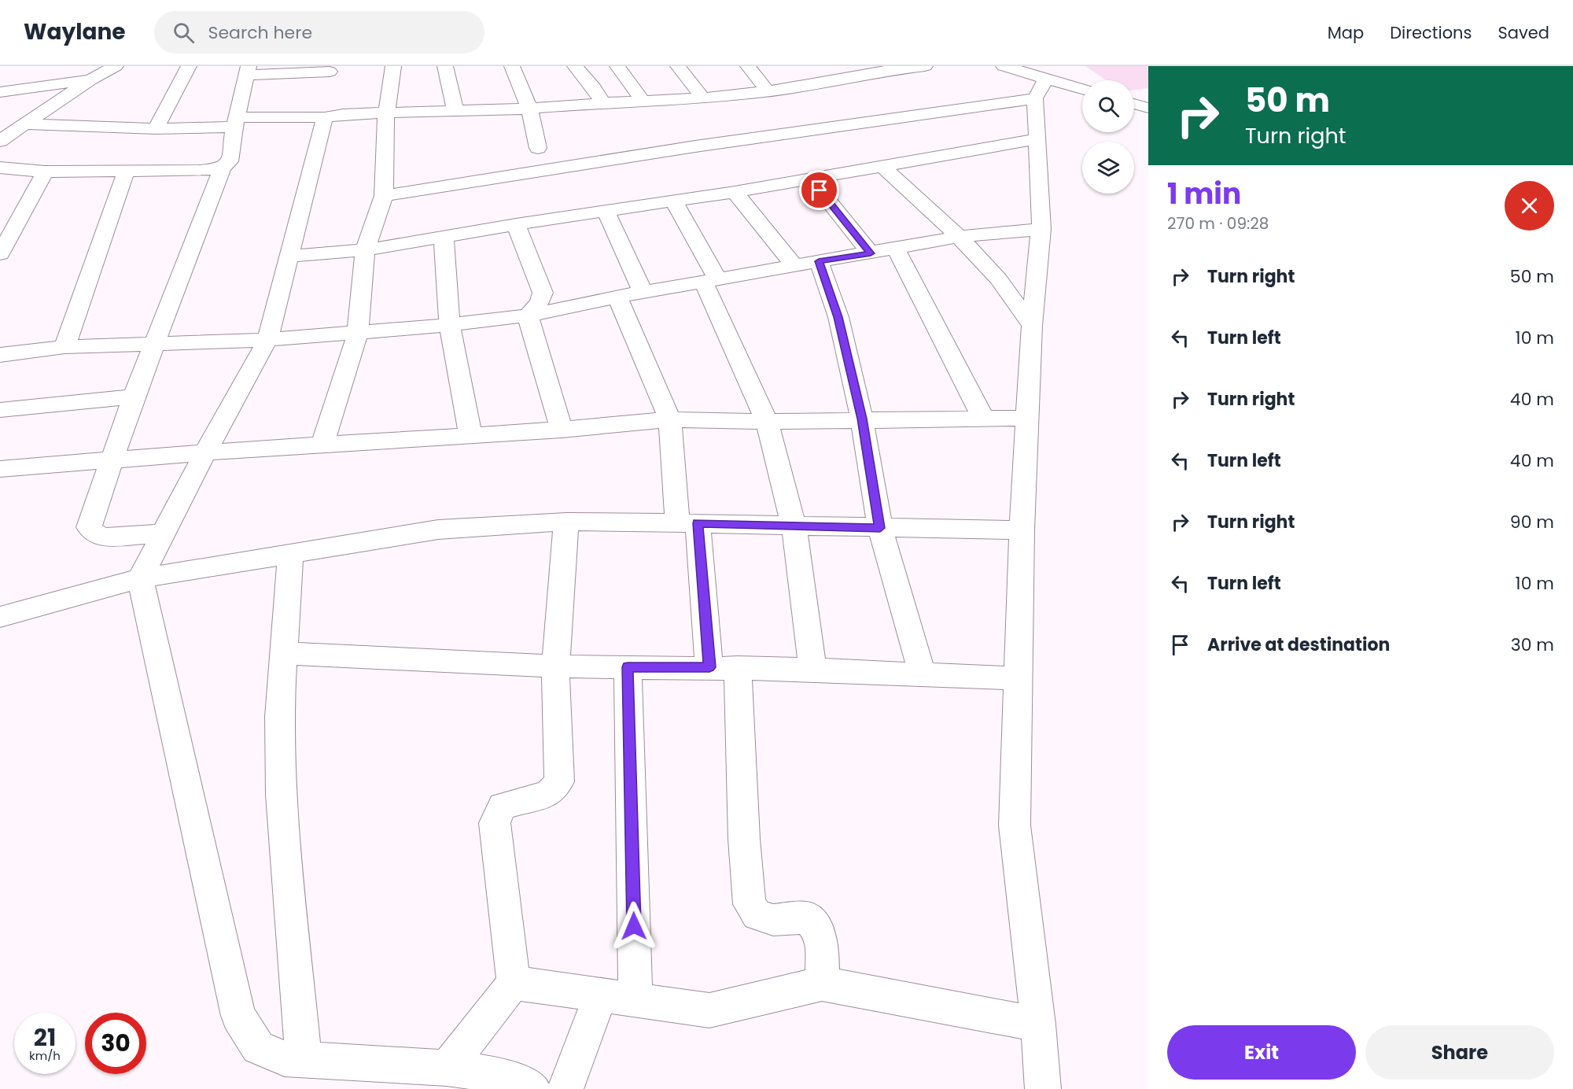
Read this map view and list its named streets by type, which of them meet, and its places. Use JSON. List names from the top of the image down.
{
  "page": {
    "header": "Waylane",
    "search": "Search here",
    "nav": ["Map", "Directions", "Saved"],
    "turn": ["50 m", "Turn right"],
    "heading": ["1 min", "270 m · 09:28"],
    "list": [
      {
        "name": "Turn right",
        "value": "50 m"
      },
      {
        "name": "Turn left",
        "value": "10 m"
      },
      {
        "name": "Turn right",
        "value": "40 m"
      },
      {
        "name": "Turn left",
        "value": "40 m"
      },
      {
        "name": "Turn right",
        "value": "90 m"
      },
      {
        "name": "Turn left",
        "value": "10 m"
      },
      {
        "name": "Arrive at destination",
        "value": "30 m"
      }
    ],
    "speed": "21 km/h",
    "limit": "30",
    "buttons": ["Exit", "Share"]
  }
}
